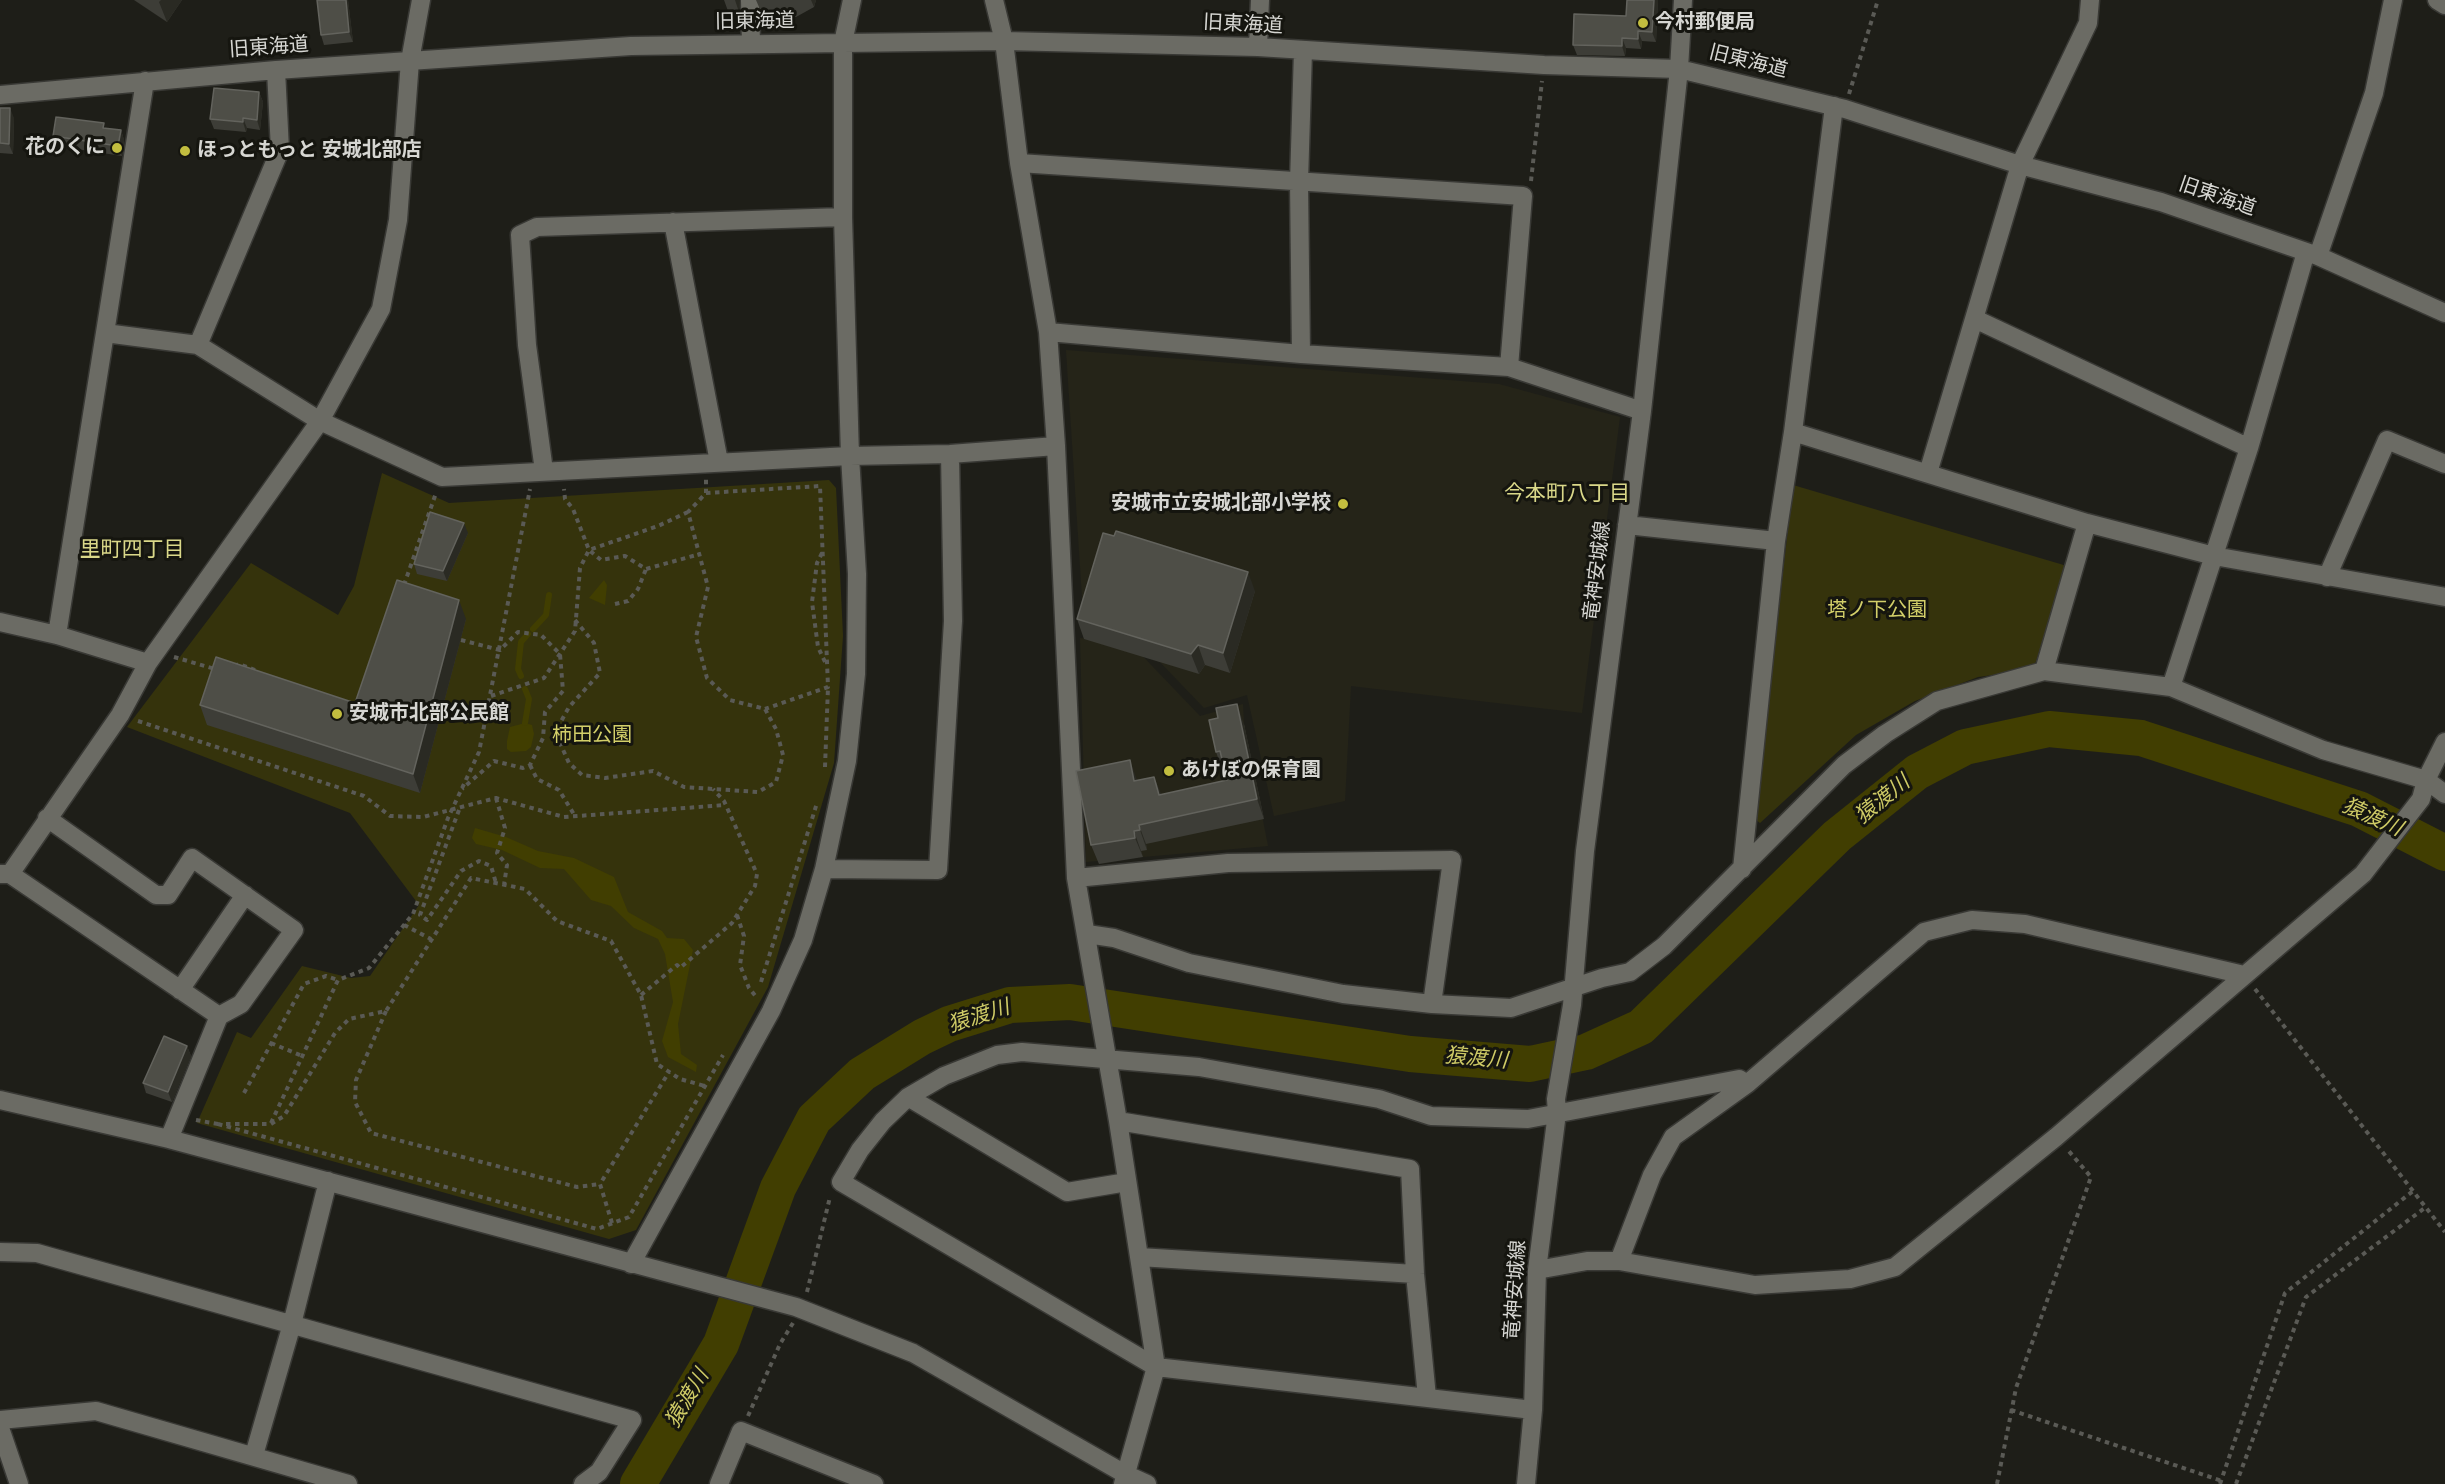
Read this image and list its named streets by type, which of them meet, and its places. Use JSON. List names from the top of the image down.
{
  "streets": {
    "street": ["旧東海道", "竜神安城線"]
  },
  "crossings": [
    ["旧東海道", "竜神安城線"]
  ],
  "districts": ["今本町八丁目", "里町四丁目"],
  "water": ["猿渡川"],
  "parks": ["塔ノ下公園", "柿田公園"],
  "places": [
    "今村郵便局",
    "花のくに",
    "ほっともっと 安城北部店",
    "安城市立安城北部小学校",
    "安城市北部公民館",
    "あけぼの保育園"
  ]
}
